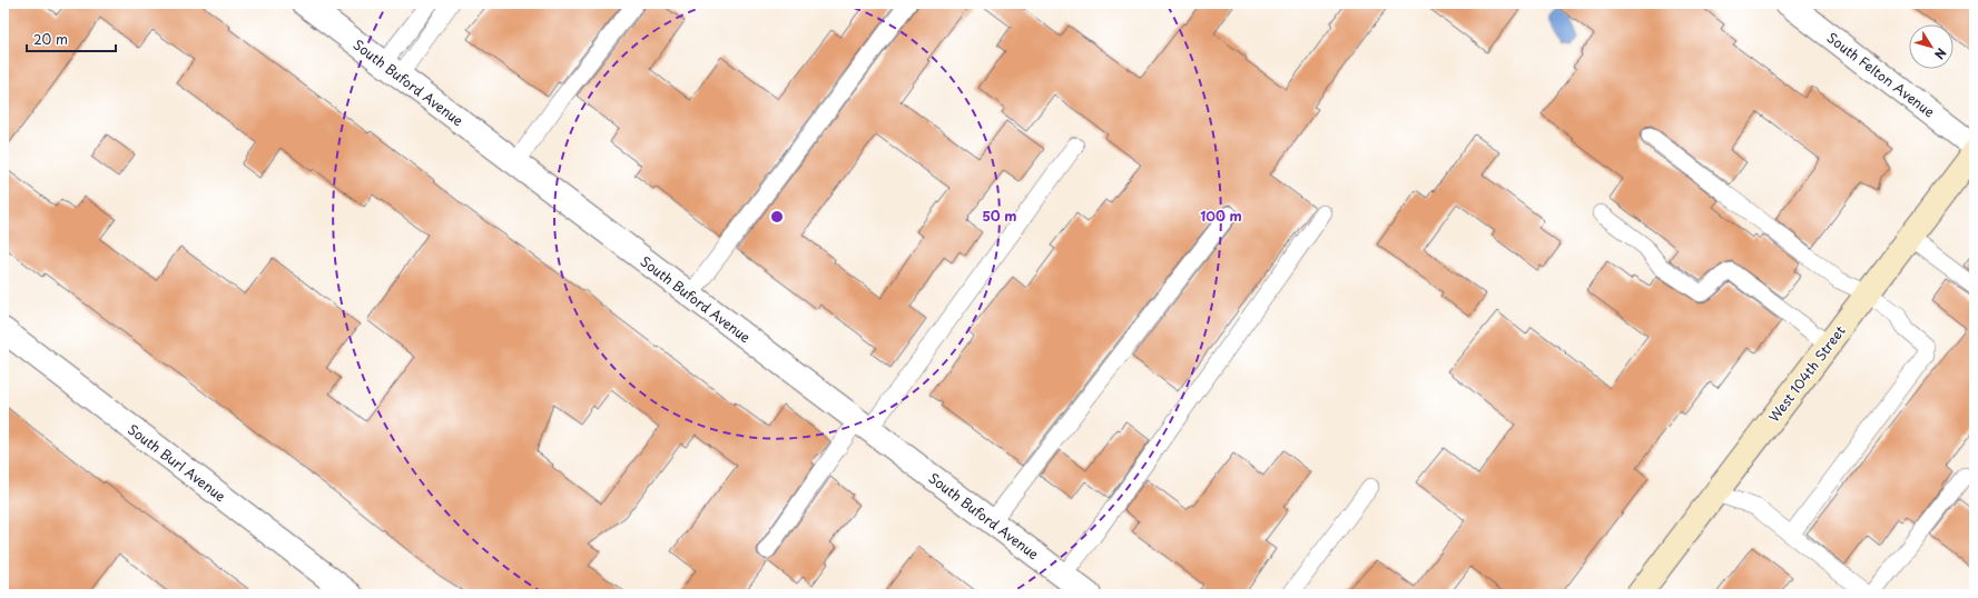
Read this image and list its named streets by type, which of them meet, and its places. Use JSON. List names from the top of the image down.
{
  "streets": {
    "street": [
      "South Felton Avenue",
      "South Buford Avenue",
      "West 104th Street",
      "South Burl Avenue"
    ]
  },
  "scale_bar": "20 m",
  "north": "bottom right",
  "rings": ["50 m", "100 m"]
}
